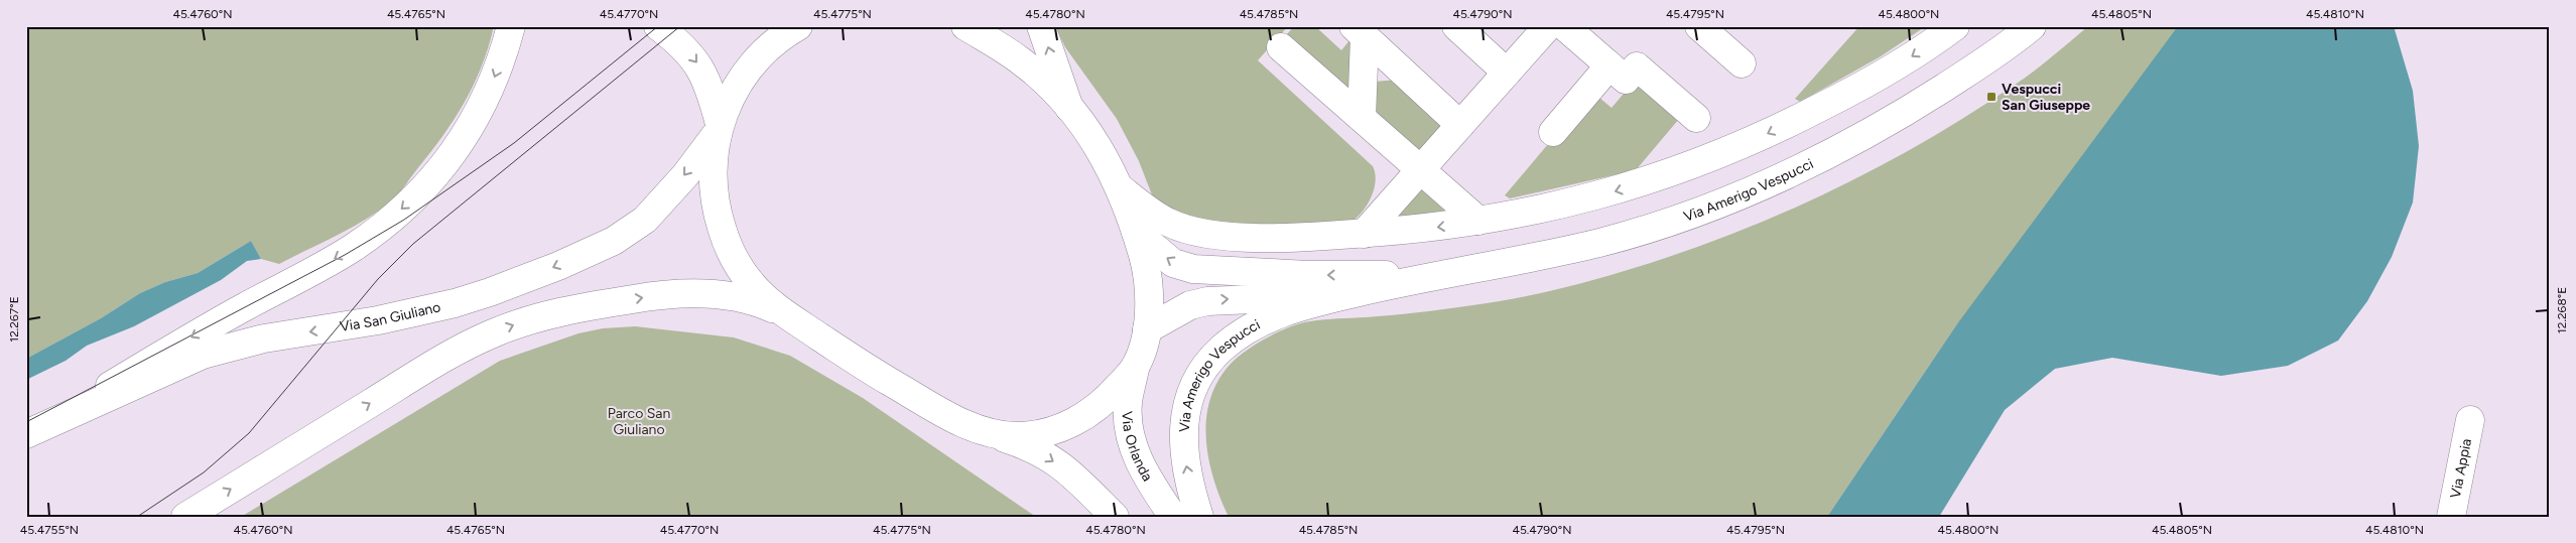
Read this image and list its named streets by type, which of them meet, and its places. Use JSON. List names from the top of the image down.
{
  "streets": {
    "main road": [
      "Via Amerigo Vespucci",
      "Via San Giuliano",
      "Via Orlanda",
      "Via Appia"
    ]
  },
  "crossings": [
    ["Via Amerigo Vespucci", "Via Orlanda"]
  ],
  "parks": ["Parco San Giuliano"],
  "places": {
    "transit": ["Vespucci San Giuseppe"]
  },
  "coordinates": [
    "45.4760°N",
    "45.4765°N",
    "45.4770°N",
    "45.4775°N",
    "45.4780°N",
    "45.4785°N",
    "45.4790°N",
    "45.4795°N",
    "45.4800°N",
    "45.4805°N",
    "45.4810°N",
    "12.268°E",
    "12.267°E",
    "45.4755°N"
  ]
}
